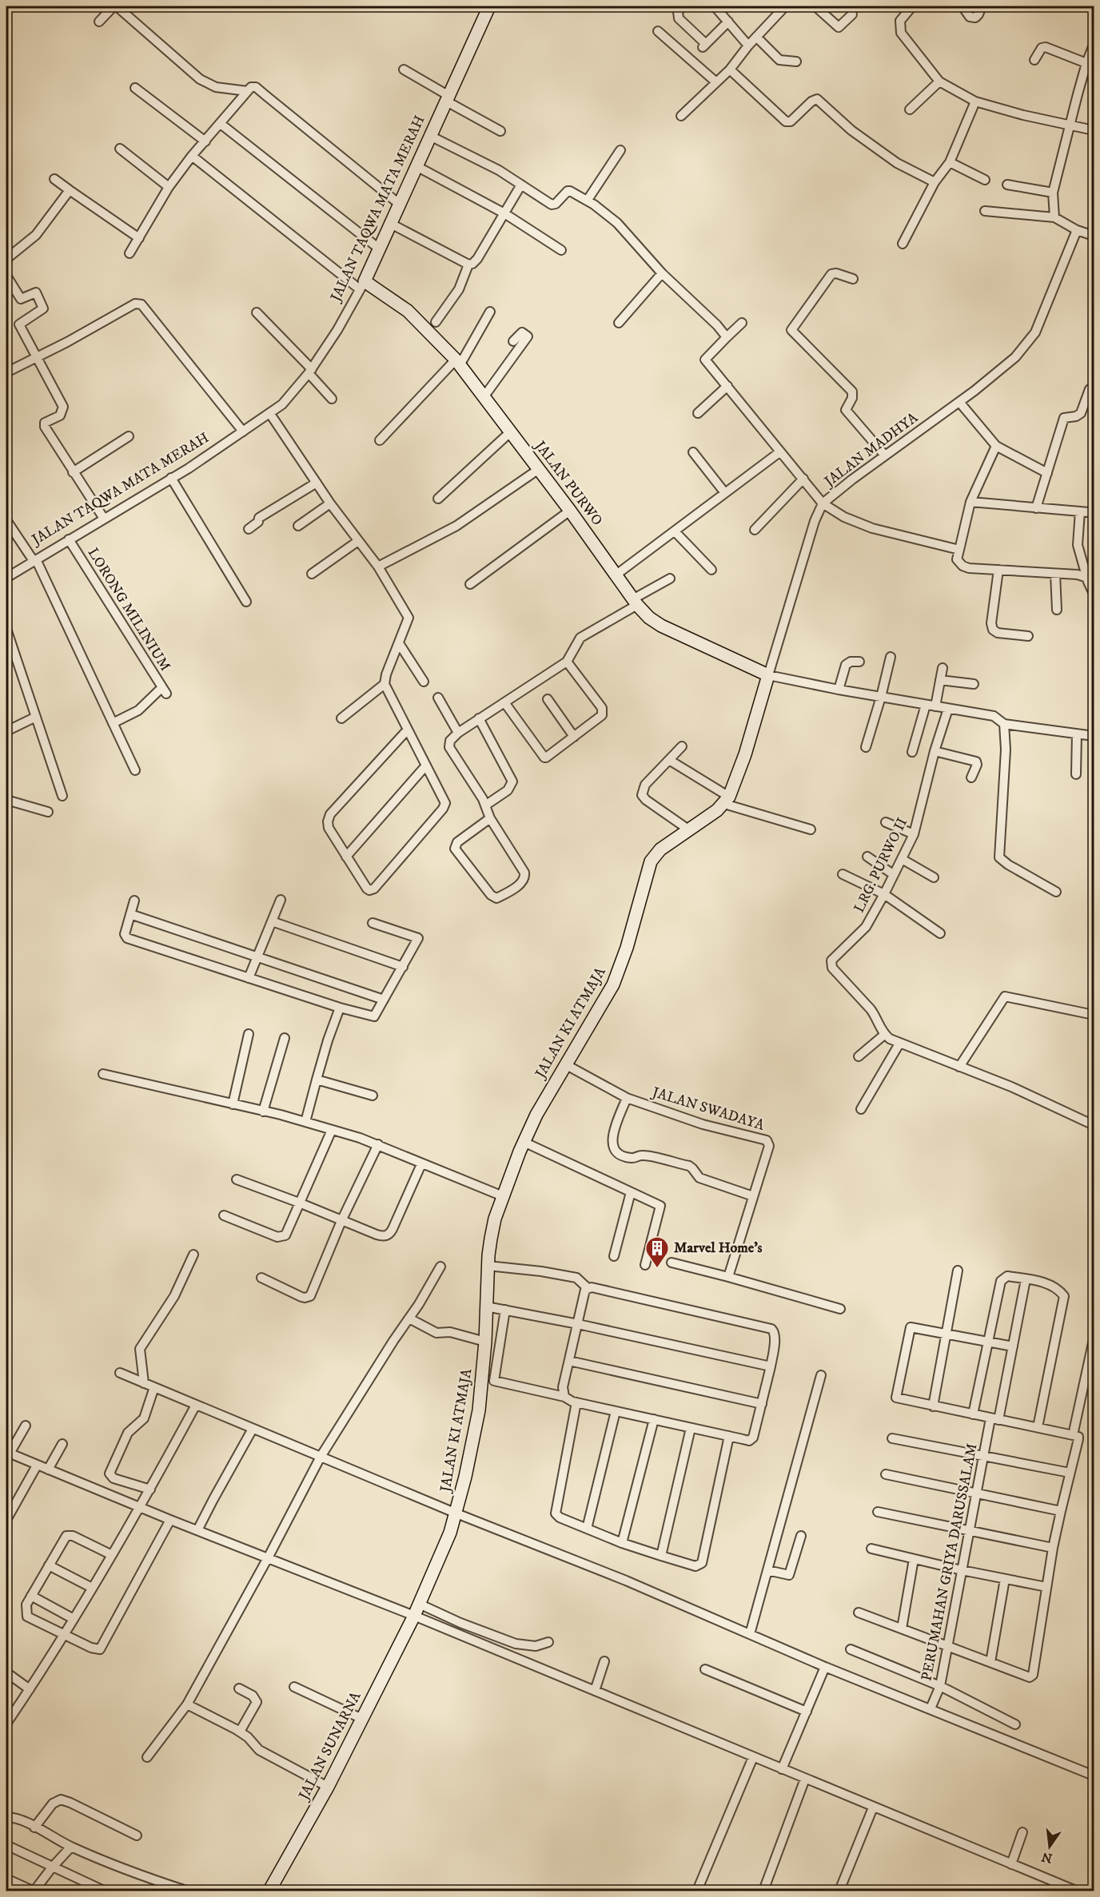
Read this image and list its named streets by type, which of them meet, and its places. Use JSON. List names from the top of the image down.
{
  "streets": {
    "street": [
      "JALAN TAQWA MATA MERAH",
      "JALAN MADHYA",
      "JALAN PURWO",
      "LORONG MILINIUM",
      "LRG. PURWO II",
      "JALAN KI ATMAJA",
      "JALAN SWADAYA",
      "PERUMAHAN GRIYA DARUSSALAM",
      "JALAN SUNARNA"
    ]
  },
  "crossings": [
    ["JALAN TAQWA MATA MERAH", "JALAN PURWO"],
    ["JALAN TAQWA MATA MERAH", "LORONG MILINIUM"],
    ["JALAN MADHYA", "JALAN PURWO"],
    ["JALAN KI ATMAJA", "JALAN SWADAYA"],
    ["JALAN KI ATMAJA", "JALAN SUNARNA"]
  ],
  "places": {
    "building": ["Marvel Home's"]
  },
  "north": "bottom"
}
